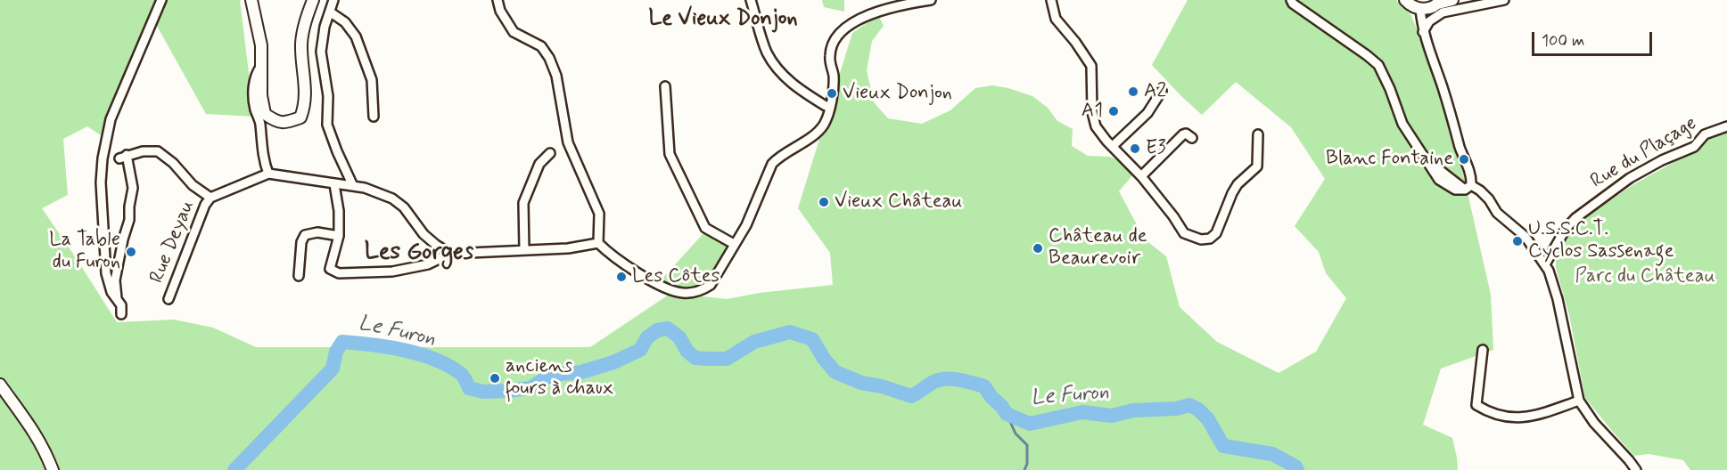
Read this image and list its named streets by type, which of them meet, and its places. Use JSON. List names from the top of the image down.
{
  "streets": {
    "street": ["Rue du Plaçage", "Rue Deyau"]
  },
  "districts": ["Le Vieux Donjon", "Les Gorges"],
  "water": ["Le Furon"],
  "parks": ["Parc du Château"],
  "places": [
    "A2",
    "Vieux Donjon",
    "A1",
    "E3",
    "Blanc Fontaine",
    "Vieux Château",
    "U.S.S.C.T. Cyclos Sassenage",
    "Château de Beaurevoir",
    "La Table du Furon",
    "Les Côtes",
    "anciens fours à chaux"
  ],
  "scale_bar": "100 m"
}
